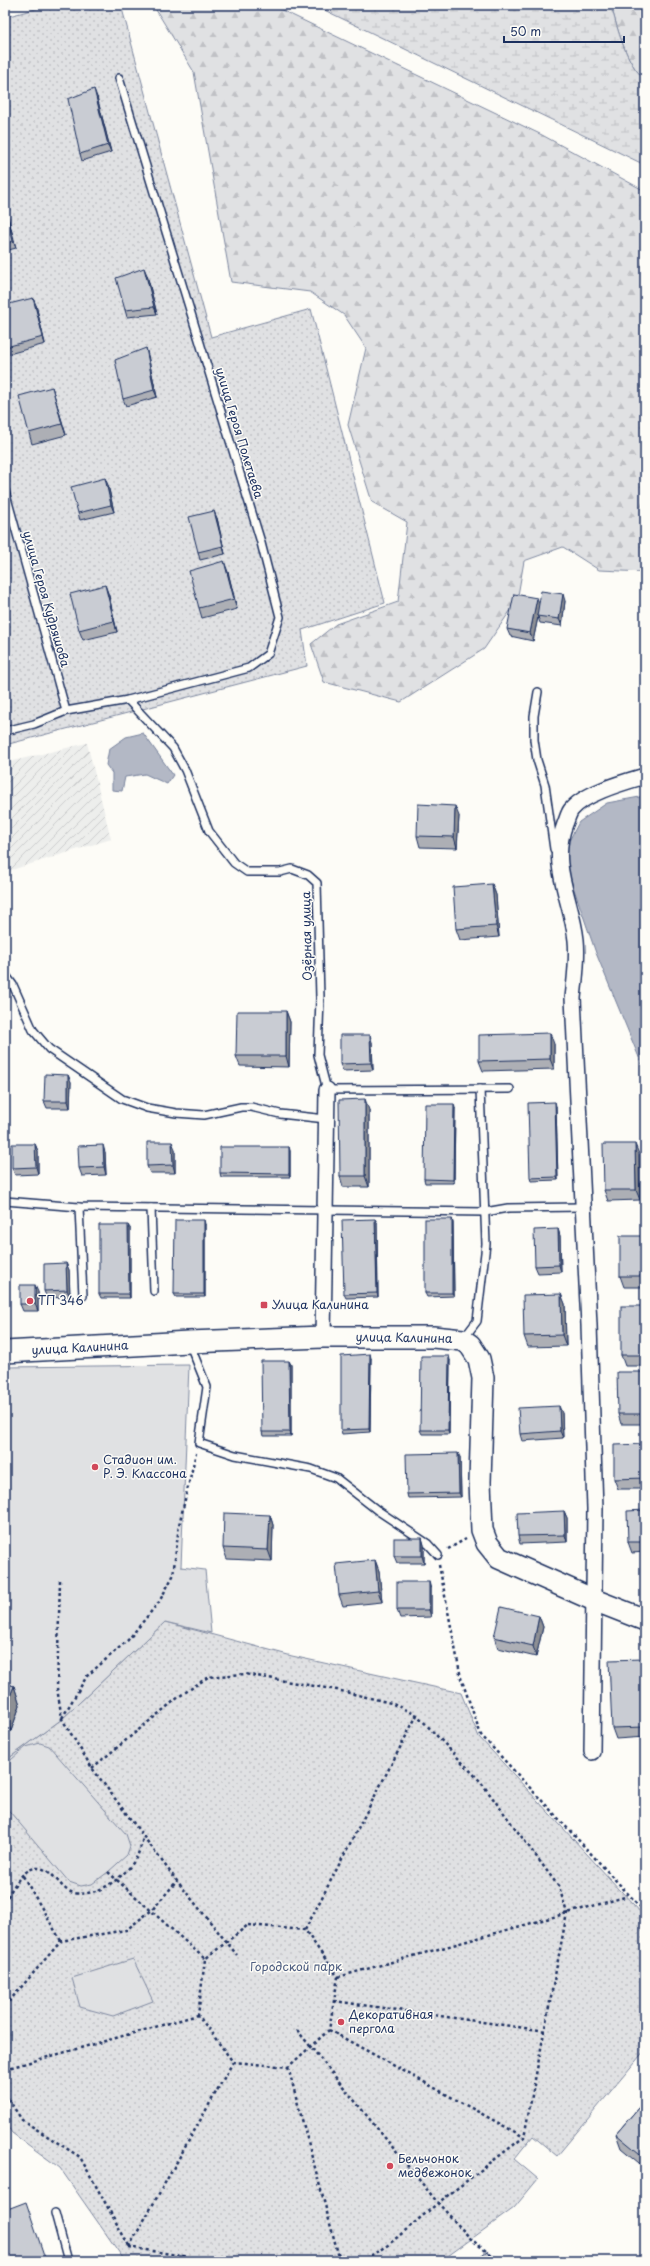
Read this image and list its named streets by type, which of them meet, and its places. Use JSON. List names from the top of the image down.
{
  "streets": {
    "street": ["улица Калинина"],
    "lane": ["улица Героя Полетаева", "улица Героя Кудряшова", "Озёрная улица"]
  },
  "crossings": [
    ["улица Героя Полетаева", "Озёрная улица"]
  ],
  "parks": ["Городской парк"],
  "places": {
    "other": [
      "ТП 346",
      "Стадион им. Р. Э. Классона",
      "Декоративная пергола",
      "Бельчонок медвежонок"
    ],
    "transit": ["Улица Калинина"]
  },
  "scale_bar": "50 m"
}
